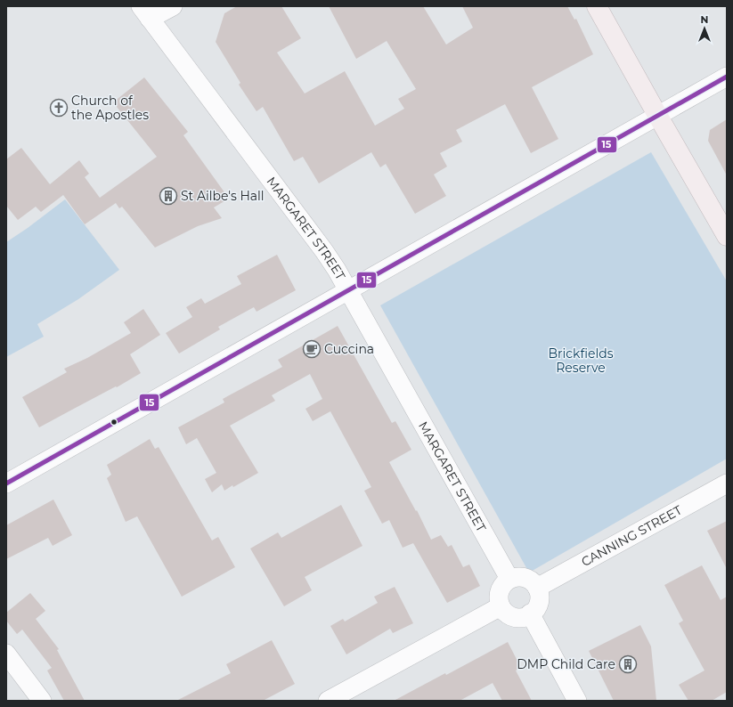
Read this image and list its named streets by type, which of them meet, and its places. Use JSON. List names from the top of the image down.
{
  "streets": {
    "street": ["MARGARET STREET", "CANNING STREET"]
  },
  "crossings": [
    ["MARGARET STREET", "CANNING STREET"]
  ],
  "parks": ["Brickfields Reserve"],
  "places": {
    "church": ["Church of the Apostles"],
    "building": ["St Ailbe's Hall", "DMP Child Care"],
    "cafe": ["Cuccina"]
  },
  "lines": ["transit line 15"],
  "north": "top"
}
